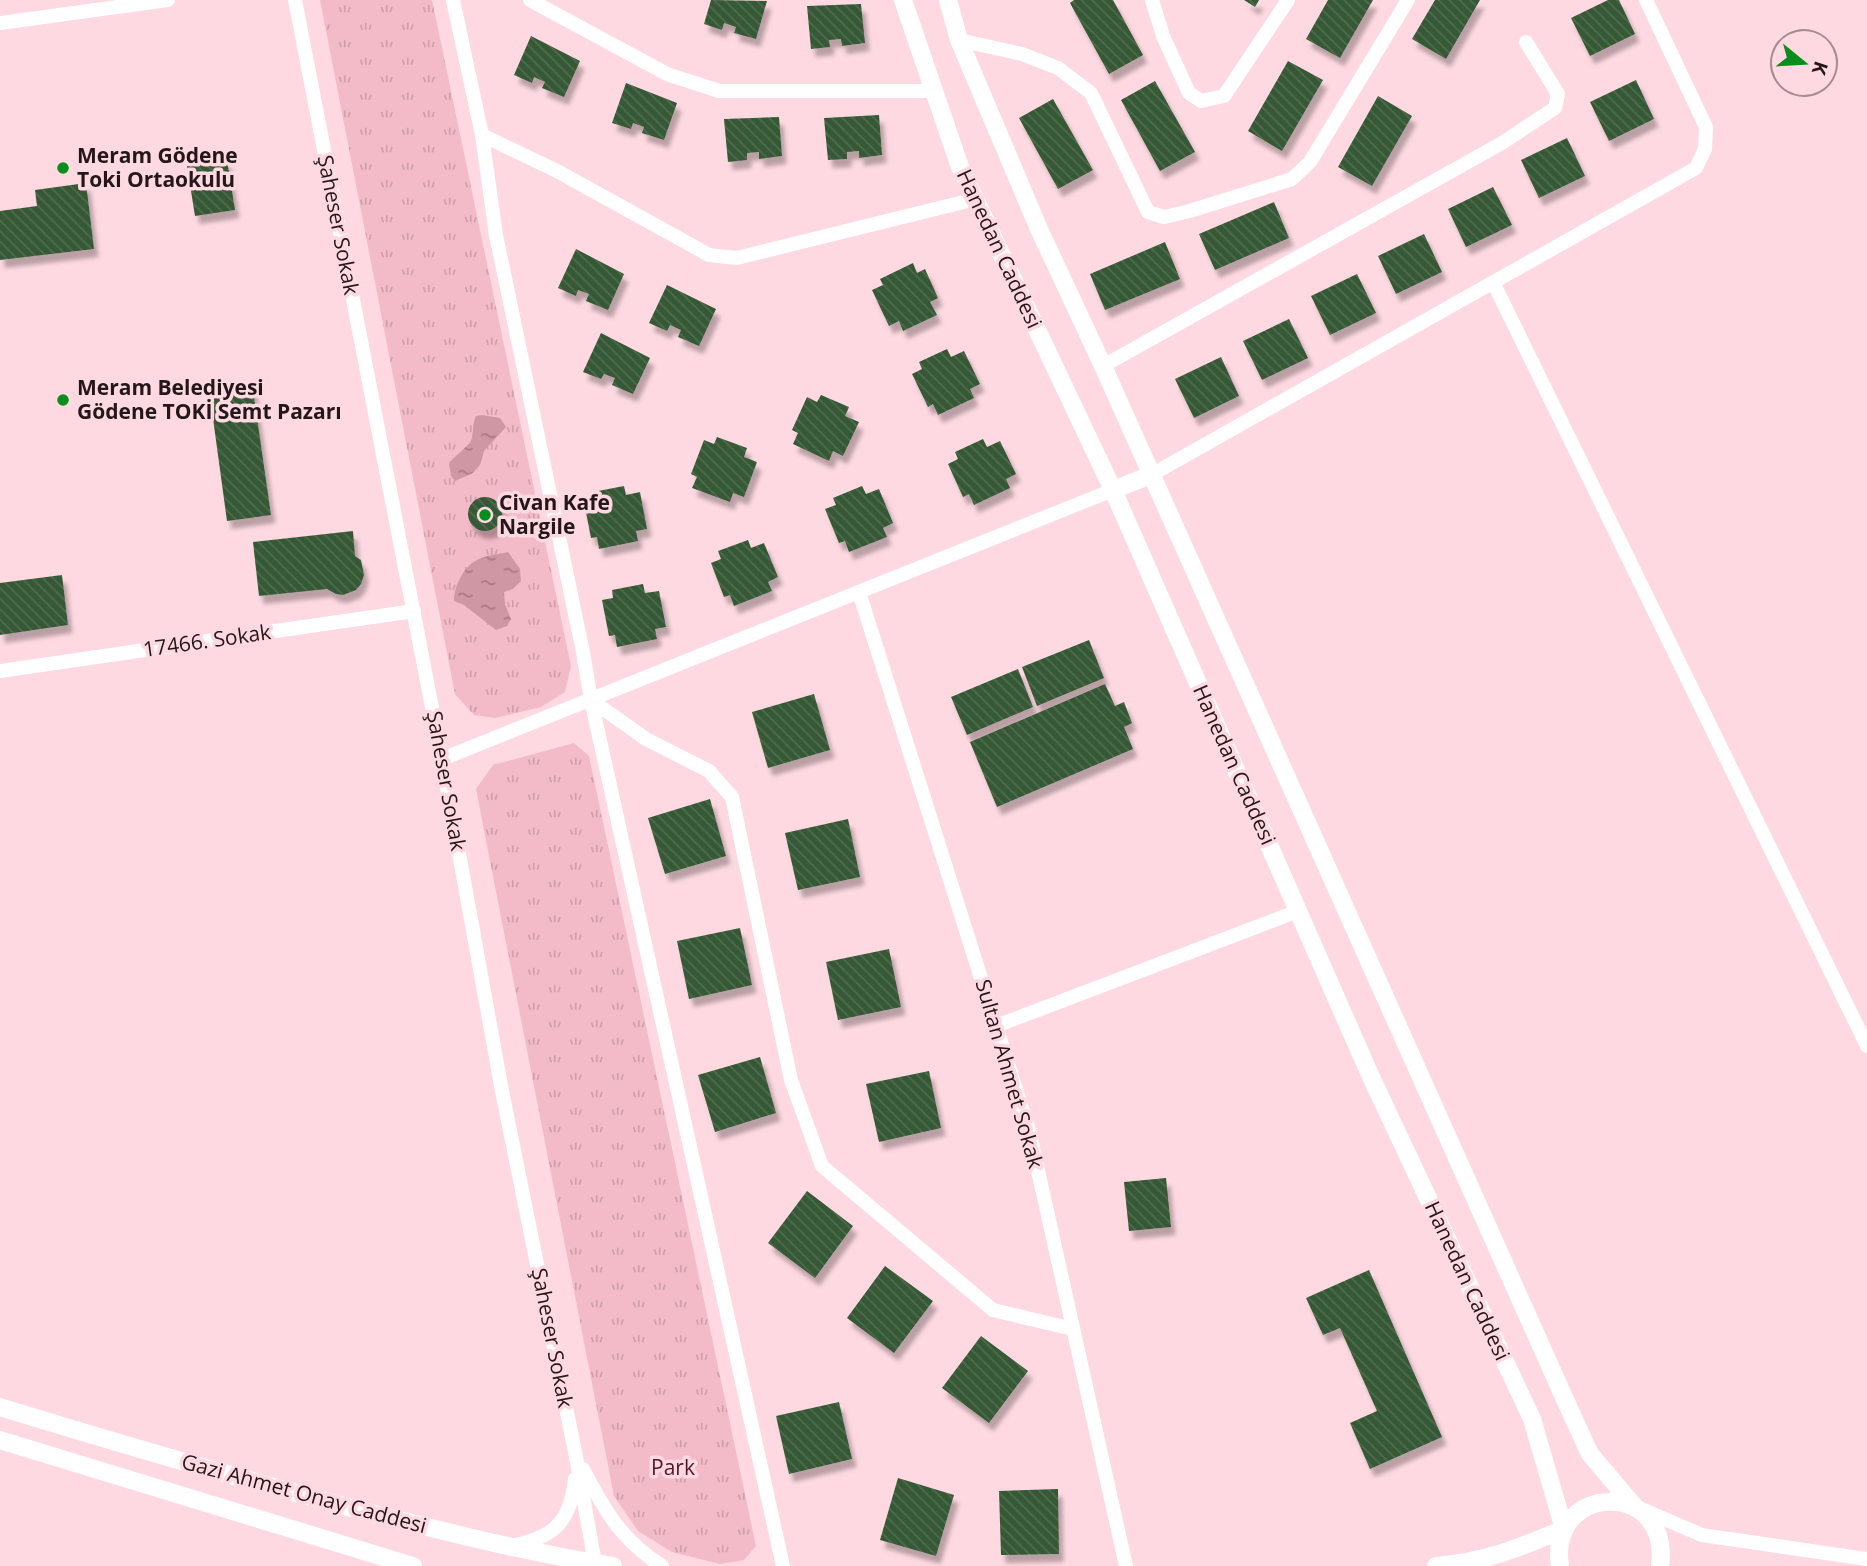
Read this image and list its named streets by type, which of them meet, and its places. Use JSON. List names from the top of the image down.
{
  "streets": {
    "street": [
      "Şaheser Sokak",
      "Hanedan Caddesi",
      "17466. Sokak",
      "Sultan Ahmet Sokak",
      "Gazi Ahmet Onay Caddesi"
    ]
  },
  "crossings": [
    ["Şaheser Sokak", "17466. Sokak"],
    ["Şaheser Sokak", "Gazi Ahmet Onay Caddesi"]
  ],
  "parks": ["Park"],
  "places": ["Meram Gödene Toki Ortaokulu", "Meram Belediyesi Gödene TOKİ Semt Pazarı", "Civan Kafe Nargile"],
  "north": "right"
}
